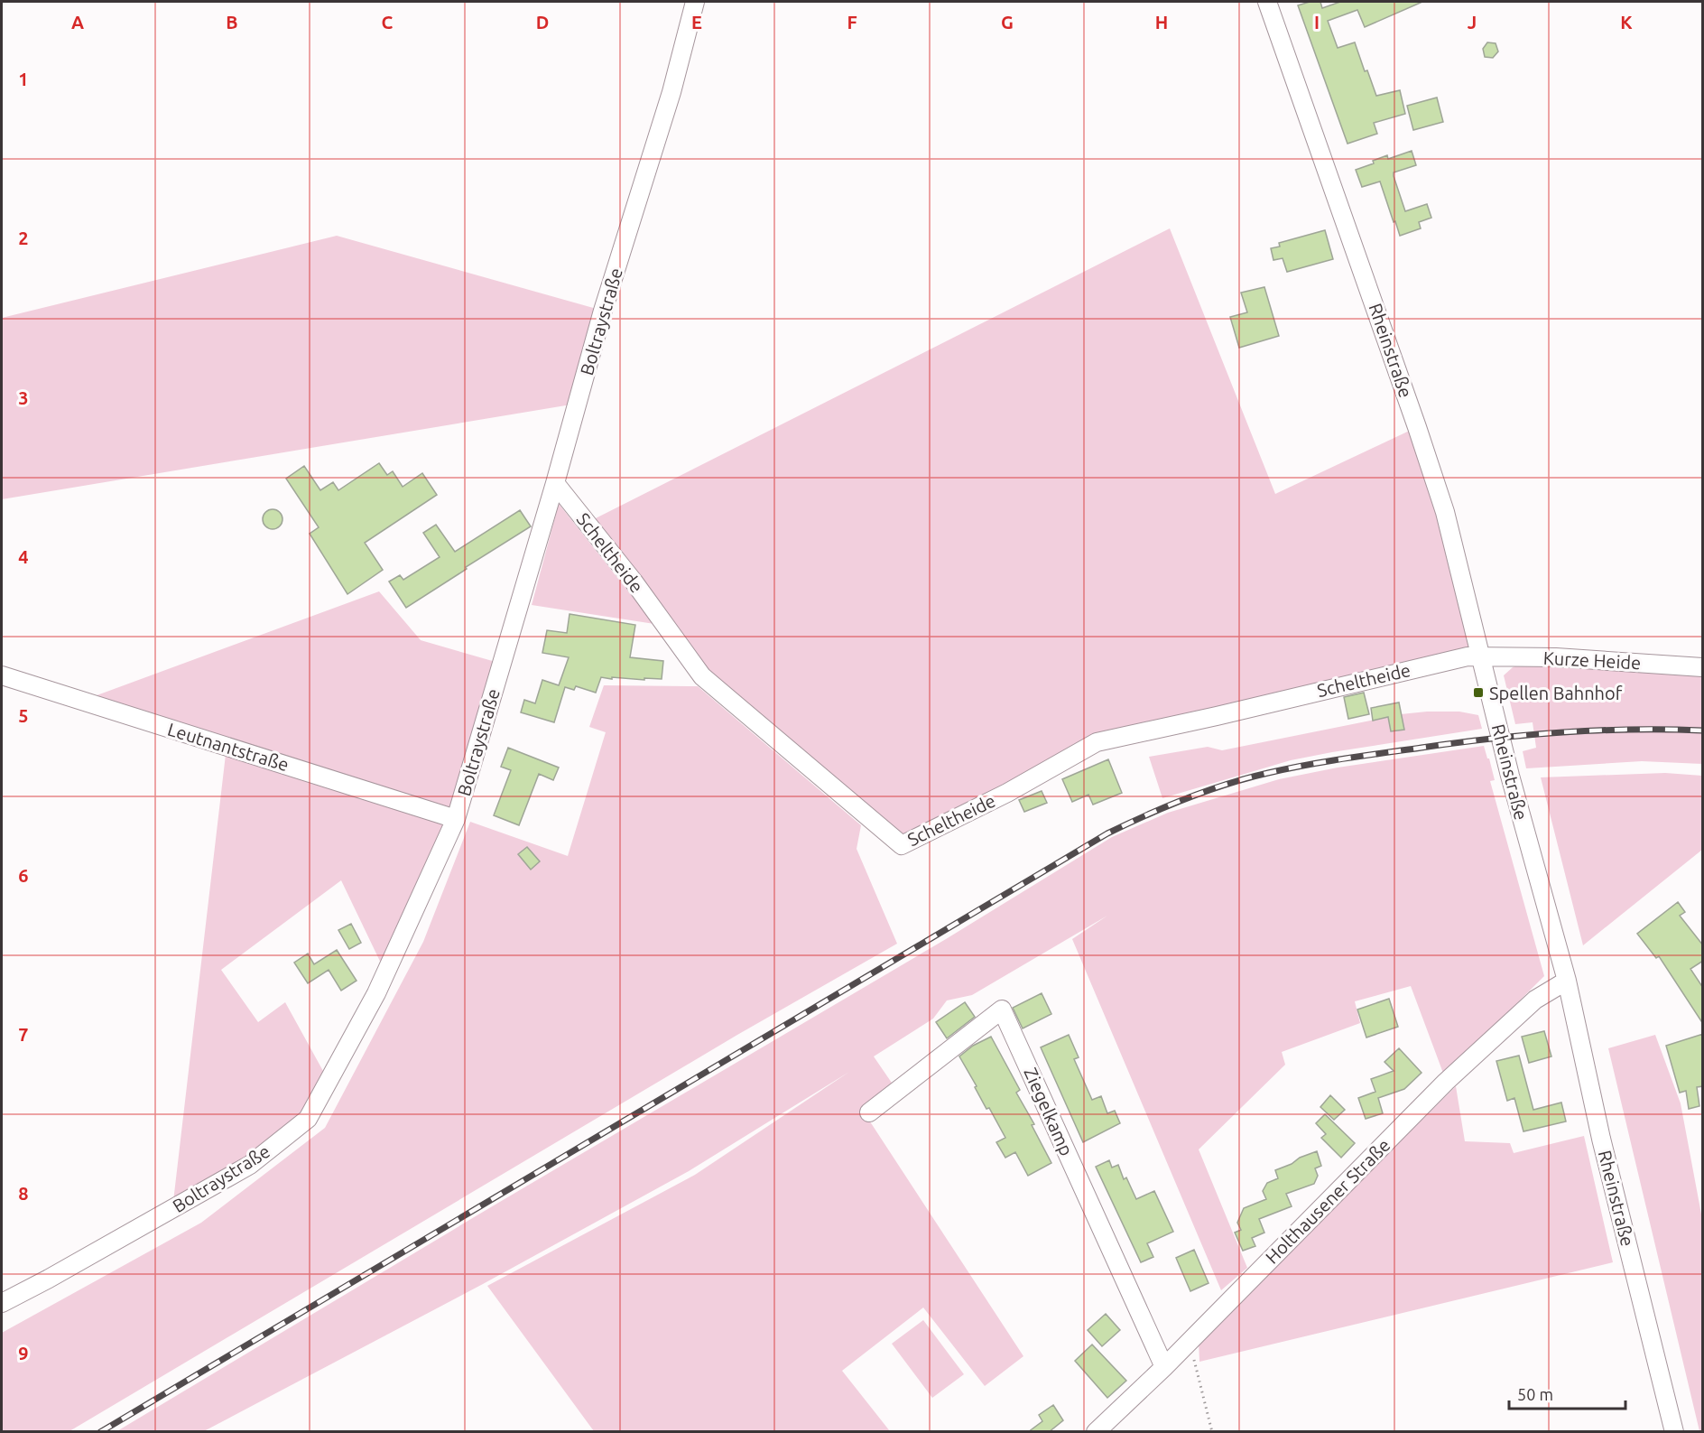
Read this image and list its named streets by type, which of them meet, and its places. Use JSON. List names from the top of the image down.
{
  "streets": {
    "street": [
      "Boltraystraße",
      "Rheinstraße",
      "Scheltheide",
      "Kurze Heide",
      "Leutnantstraße",
      "Ziegelkamp",
      "Holthausener Straße"
    ]
  },
  "crossings": [
    ["Boltraystraße", "Scheltheide"],
    ["Boltraystraße", "Leutnantstraße"],
    ["Rheinstraße", "Scheltheide"],
    ["Rheinstraße", "Kurze Heide"],
    ["Rheinstraße", "Holthausener Straße"],
    ["Scheltheide", "Kurze Heide"],
    ["Ziegelkamp", "Holthausener Straße"]
  ],
  "places": {
    "transit": ["Spellen Bahnhof"]
  },
  "scale_bar": "50 m",
  "grid": {
    "columns": [
      "A",
      "B",
      "C",
      "D",
      "E",
      "F",
      "G",
      "H",
      "I",
      "J",
      "K"
    ],
    "rows": [
      "1",
      "2",
      "3",
      "4",
      "5",
      "6",
      "7",
      "8",
      "9"
    ]
  }
}
